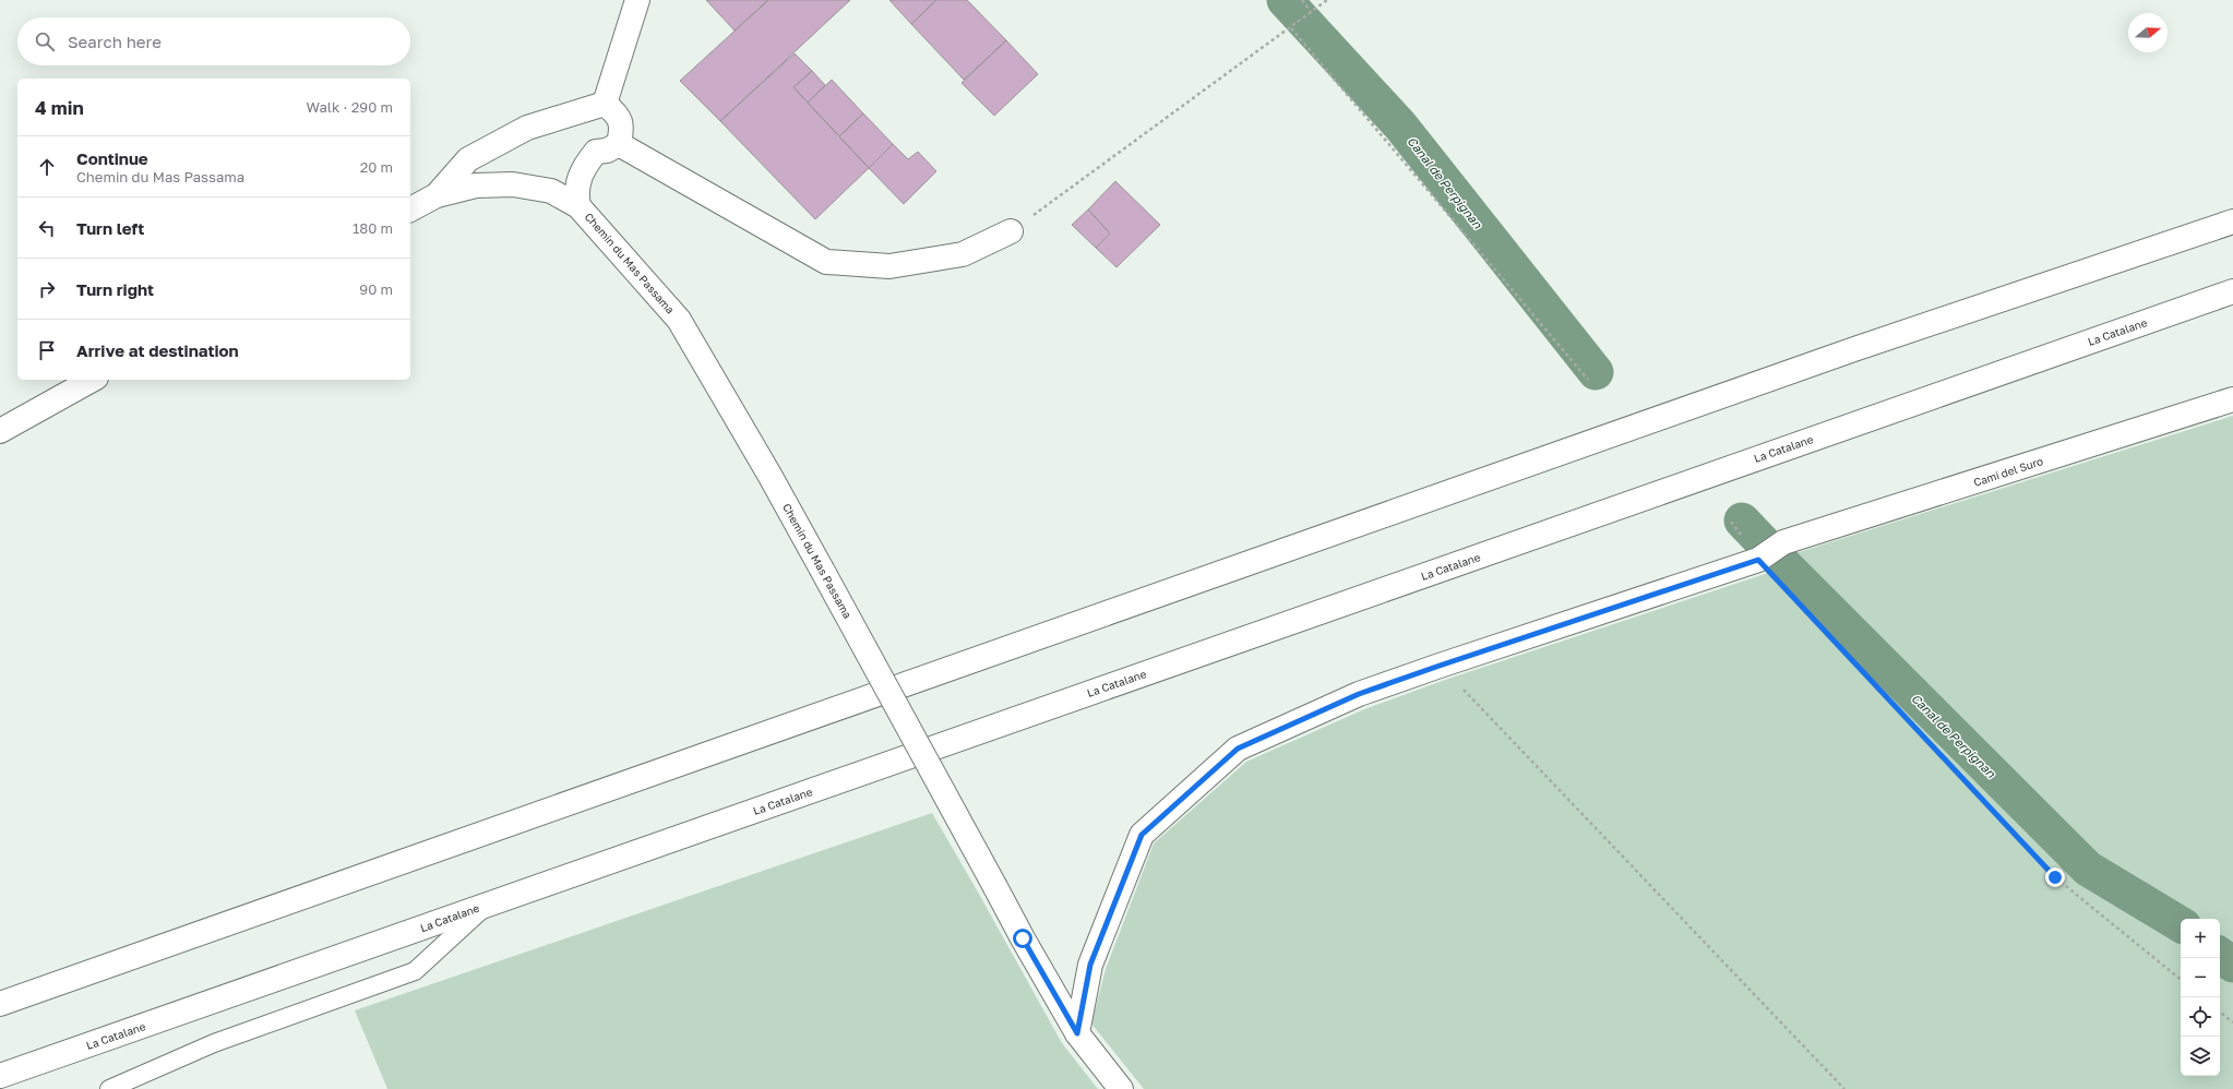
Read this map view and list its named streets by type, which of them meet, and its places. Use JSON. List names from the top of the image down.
{
  "streets": {
    "main road": ["Chemin du Mas Passama", "La Catalane", "Cami del Suro"]
  },
  "crossings": [
    ["Chemin du Mas Passama", "Cami del Suro"]
  ],
  "water": ["Canal de Perpignan"],
  "north": "right",
  "page": {
    "search": "Search here",
    "heading": ["4 min", "Walk · 290 m"],
    "list": [
      ["Continue", "Chemin du Mas Passama", "20 m"],
      ["Turn left", "180 m"],
      ["Turn right", "90 m"],
      "Arrive at destination"
    ],
    "map_buttons": ["+", "−"]
  }
}
